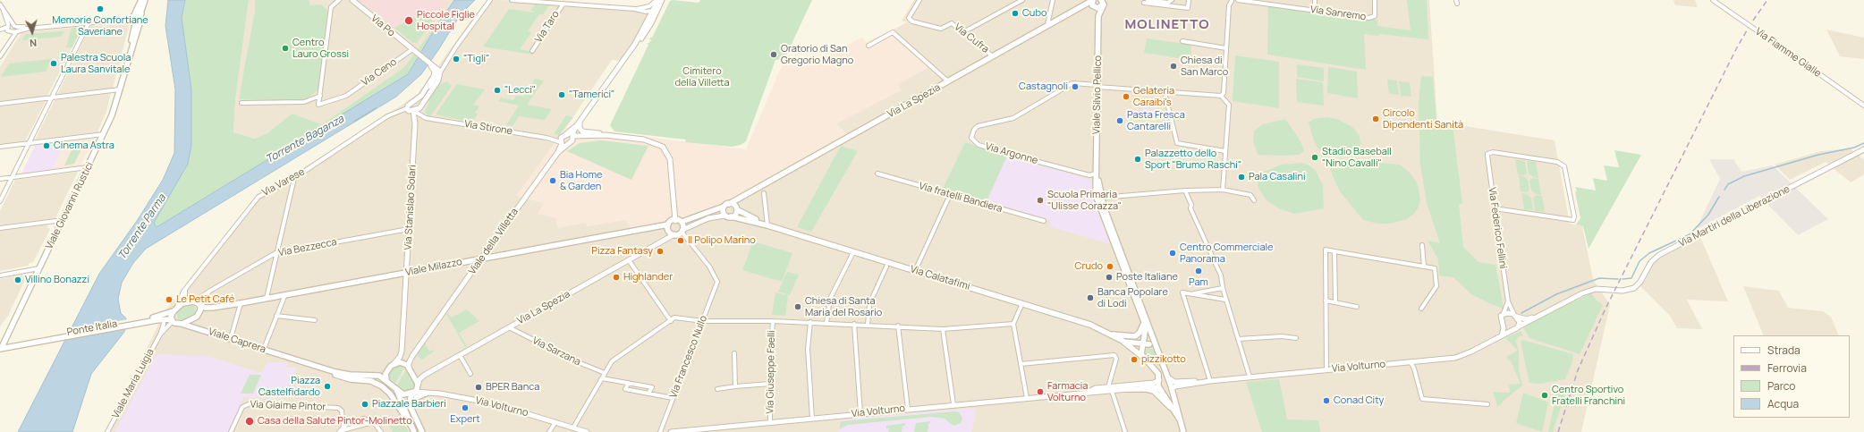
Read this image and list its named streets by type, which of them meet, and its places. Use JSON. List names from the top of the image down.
{
  "streets": {
    "main road": [
      "Viale Silvio Pellico",
      "Via La Spezia",
      "Viale Giovanni Rustici",
      "Viale Milazzo",
      "Via Calatafimi",
      "Ponte Italia",
      "Viale Caprera"
    ],
    "street": [
      "Via Sanremo",
      "Via Po",
      "Via Taro",
      "Via Cufra",
      "Via Fiamme Gialle",
      "Via Ceno",
      "Via Stirone",
      "Via Argonne",
      "Via Varese",
      "Via fratelli Bandiera",
      "Via Stanislao Solari",
      "Via Martiri della Liberazione",
      "Via Federico Fellini",
      "Viale della Villetta",
      "Via Bezzecca",
      "Via Sarzana",
      "Via Francesco Nullo",
      "Via Volturno",
      "Via Giuseppe Faelli",
      "Viale Maria Luigia",
      "Via Giaime Pintor"
    ]
  },
  "crossings": [
    ["Via Po", "Via Ceno"],
    ["Via Cufra", "Via La Spezia"],
    ["Viale Silvio Pellico", "Via La Spezia"],
    ["Viale Silvio Pellico", "Via Argonne"],
    ["Viale Silvio Pellico", "Via Calatafimi"],
    ["Viale Silvio Pellico", "Via Volturno"],
    ["Via La Spezia", "Via Stanislao Solari"],
    ["Via La Spezia", "Viale della Villetta"],
    ["Via La Spezia", "Viale Milazzo"],
    ["Via La Spezia", "Via Calatafimi"],
    ["Via La Spezia", "Viale Caprera"],
    ["Via La Spezia", "Via Sarzana"],
    ["Via La Spezia", "Via Francesco Nullo"],
    ["Via La Spezia", "Via Volturno"],
    ["Via Stirone", "Viale della Villetta"],
    ["Via Varese", "Ponte Italia"],
    ["Viale Giovanni Rustici", "Ponte Italia"],
    ["Via Stanislao Solari", "Viale della Villetta"],
    ["Via Stanislao Solari", "Via Bezzecca"],
    ["Via Stanislao Solari", "Viale Milazzo"],
    ["Via Stanislao Solari", "Viale Caprera"],
    ["Via Stanislao Solari", "Via Volturno"],
    ["Via Martiri della Liberazione", "Via Volturno"],
    ["Via Federico Fellini", "Via Volturno"],
    ["Viale della Villetta", "Viale Milazzo"],
    ["Viale della Villetta", "Viale Caprera"],
    ["Viale della Villetta", "Via Volturno"],
    ["Via Bezzecca", "Viale Milazzo"],
    ["Via Bezzecca", "Ponte Italia"],
    ["Viale Milazzo", "Ponte Italia"],
    ["Viale Milazzo", "Via Francesco Nullo"],
    ["Via Calatafimi", "Via Volturno"],
    ["Ponte Italia", "Viale Caprera"],
    ["Ponte Italia", "Viale Maria Luigia"],
    ["Viale Caprera", "Via Volturno"],
    ["Viale Caprera", "Viale Maria Luigia"],
    ["Via Volturno", "Via Giuseppe Faelli"]
  ],
  "districts": ["MOLINETTO"],
  "water": ["Torrente Baganza", "Torrente Parma"],
  "parks": ["Cimitero della Villetta"],
  "places": [
    "Memorie Confortiane Saveriane",
    "Cubo",
    "Piccole Figlie Hospital",
    "Centro Lauro Grossi",
    "Oratorio di San Gregorio Magno",
    "\"Tigli\"",
    "Palestra Scuola Laura Sanvitale",
    "Chiesa di San Marco",
    "Castagnoli",
    "\"Lecci\"",
    "\"Tamerici\"",
    "Gelateria Caraibi's",
    "Circolo Dipendenti Sanità",
    "Pasta Fresca Cantarelli",
    "Cinema Astra",
    "Stadio Baseball \"Nino Cavalli\"",
    "Palazzetto dello Sport \"Brumo Raschi\"",
    "Pala Casalini",
    "Bia Home & Garden",
    "Scuola Primaria \"Ulisse Corazza\"",
    "Il Polipo Marino",
    "Pizza Fantasy",
    "Centro Commerciale Panorama",
    "Crudo",
    "Pam",
    "Highlander",
    "Poste Italiane",
    "Villino Bonazzi",
    "Banca Popolare di Lodi",
    "Le Petit Café",
    "Chiesa di Santa Maria del Rosario",
    "pizzikotto",
    "Piazza Castelfidardo",
    "BPER Banca",
    "Farmacia Volturno",
    "Centro Sportivo Fratelli Franchini",
    "Conad City",
    "Piazzale Barbieri",
    "Expert",
    "Casa della Salute Pintor-Molinetto"
  ],
  "legend": [
    "Strada",
    "Ferrovia",
    "Parco",
    "Acqua"
  ],
  "north": "bottom"
}
